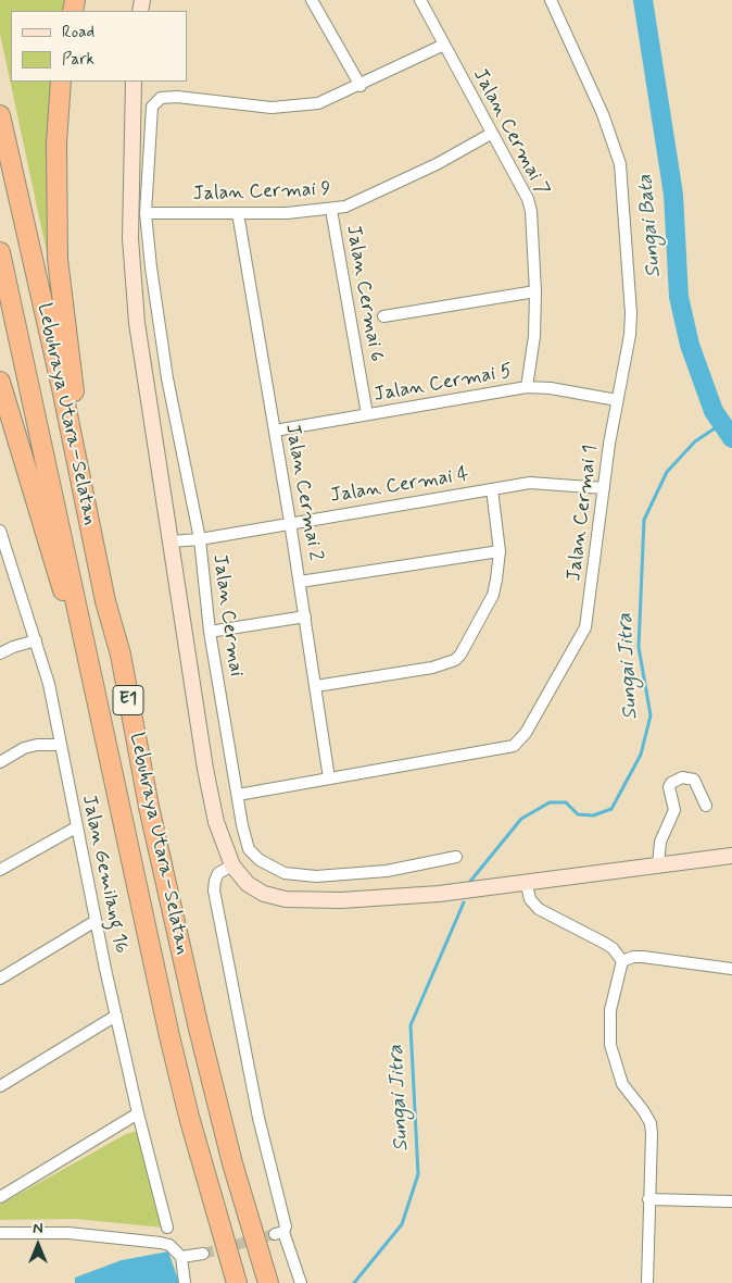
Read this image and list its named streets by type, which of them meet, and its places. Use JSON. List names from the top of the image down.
{
  "streets": {
    "highway": ["Lebuhraya Utara–Selatan", "E1"],
    "street": [
      "Jalan Cermai 7",
      "Jalan Cermai 9",
      "Jalan Cermai 6",
      "Jalan Cermai 5",
      "Jalan Cermai 4",
      "Jalan Cermai 2",
      "Jalan Cermai 1",
      "Jalan Cermai",
      "Jalan Gemilang 16"
    ]
  },
  "crossings": [
    ["Jalan Cermai 7", "Jalan Cermai 9"],
    ["Jalan Cermai 7", "Jalan Cermai 5"],
    ["Jalan Cermai 9", "Jalan Cermai 6"],
    ["Jalan Cermai 9", "Jalan Cermai 2"],
    ["Jalan Cermai 9", "Jalan Cermai"],
    ["Jalan Cermai 6", "Jalan Cermai 5"],
    ["Jalan Cermai 5", "Jalan Cermai 2"],
    ["Jalan Cermai 5", "Jalan Cermai 1"],
    ["Jalan Cermai 4", "Jalan Cermai 2"],
    ["Jalan Cermai 4", "Jalan Cermai 1"],
    ["Jalan Cermai 4", "Jalan Cermai"],
    ["Jalan Cermai 2", "Jalan Cermai 1"],
    ["Jalan Cermai 1", "Jalan Cermai"]
  ],
  "water": ["Sungai Bata", "Sungai Jitra"],
  "legend": ["Road", "Park"],
  "north": "top"
}
